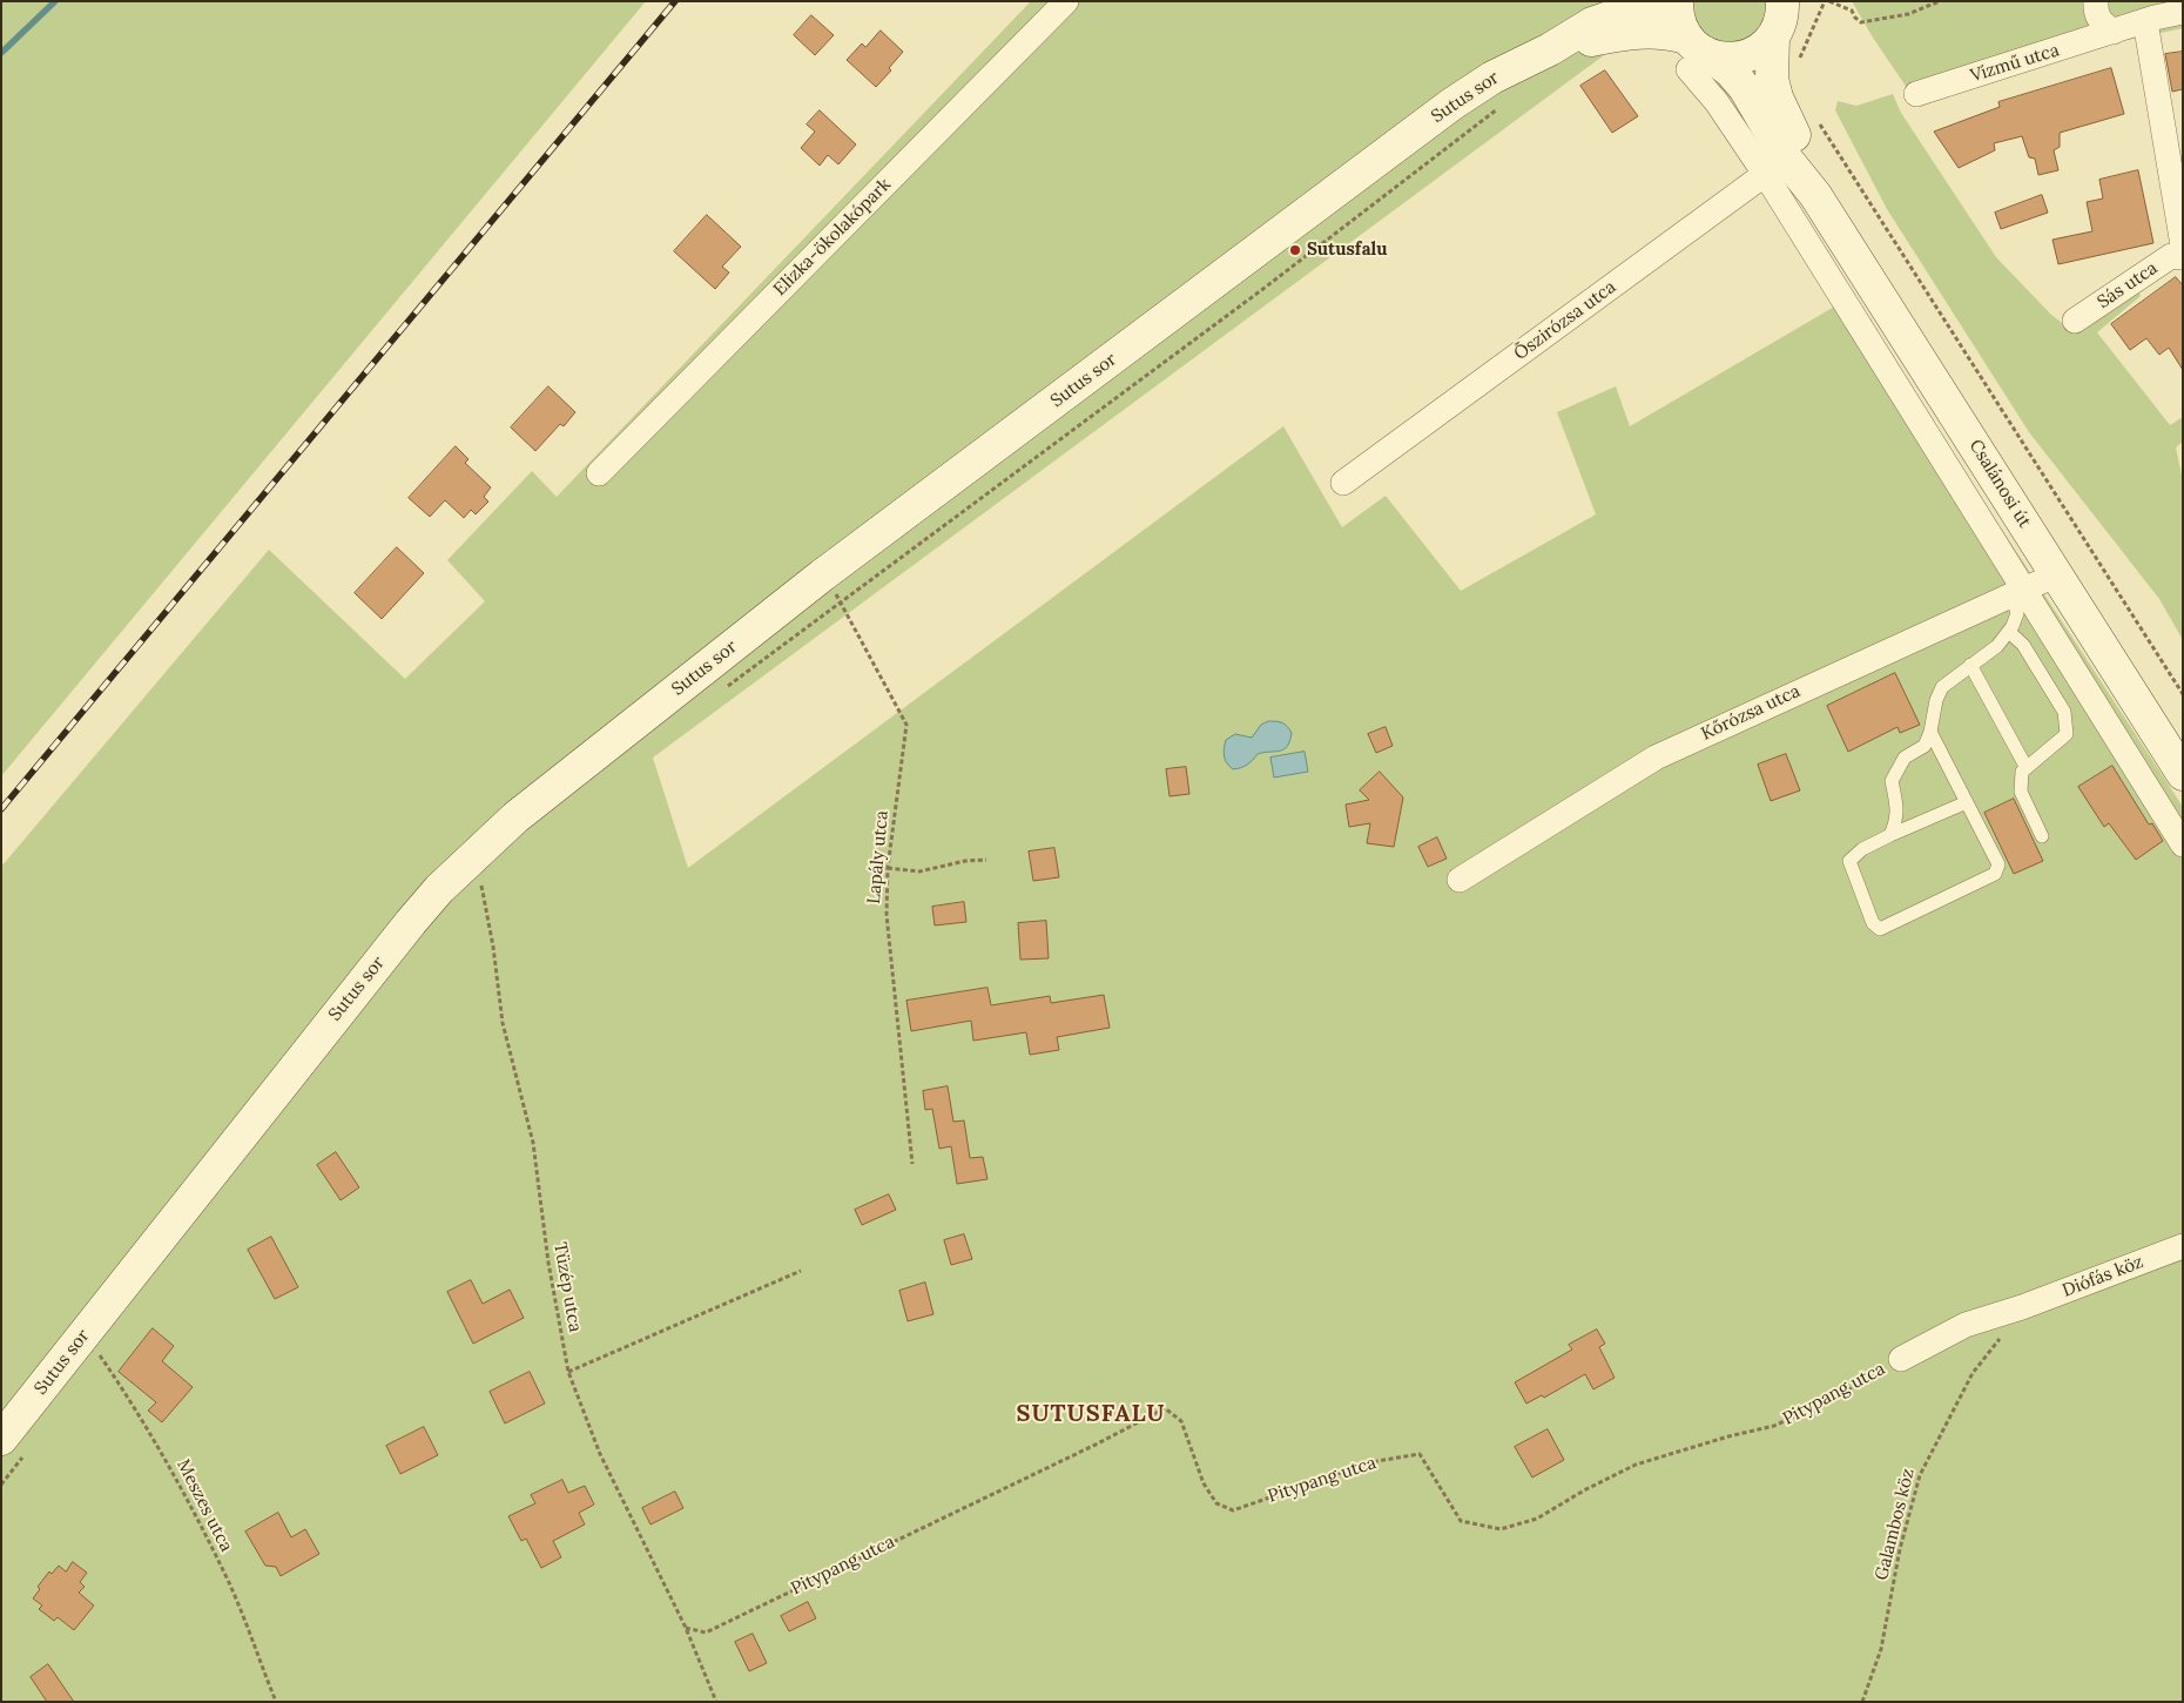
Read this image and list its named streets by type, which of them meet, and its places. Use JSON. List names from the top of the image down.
{
  "streets": {
    "main road": ["Sutus sor", "Csalánosi út"],
    "street": [
      "Vízmű utca",
      "Elizka-ökolakópark",
      "Sás utca",
      "Őszirózsa utca",
      "Kőrózsa utca",
      "Diófás köz",
      "Pitypang utca"
    ],
    "path": [
      "Lapály utca",
      "Tüzép utca",
      "Meszes utca",
      "Galambos köz"
    ]
  },
  "crossings": [
    ["Sutus sor", "Lapály utca"],
    ["Sutus sor", "Tüzép utca"],
    ["Sutus sor", "Meszes utca"],
    ["Őszirózsa utca", "Csalánosi út"],
    ["Csalánosi út", "Kőrózsa utca"],
    ["Diófás köz", "Pitypang utca"],
    ["Diófás köz", "Galambos köz"],
    ["Tüzép utca", "Pitypang utca"],
    ["Pitypang utca", "Galambos köz"]
  ],
  "districts": ["SUTUSFALU"],
  "places": ["Sutusfalu"]
}
